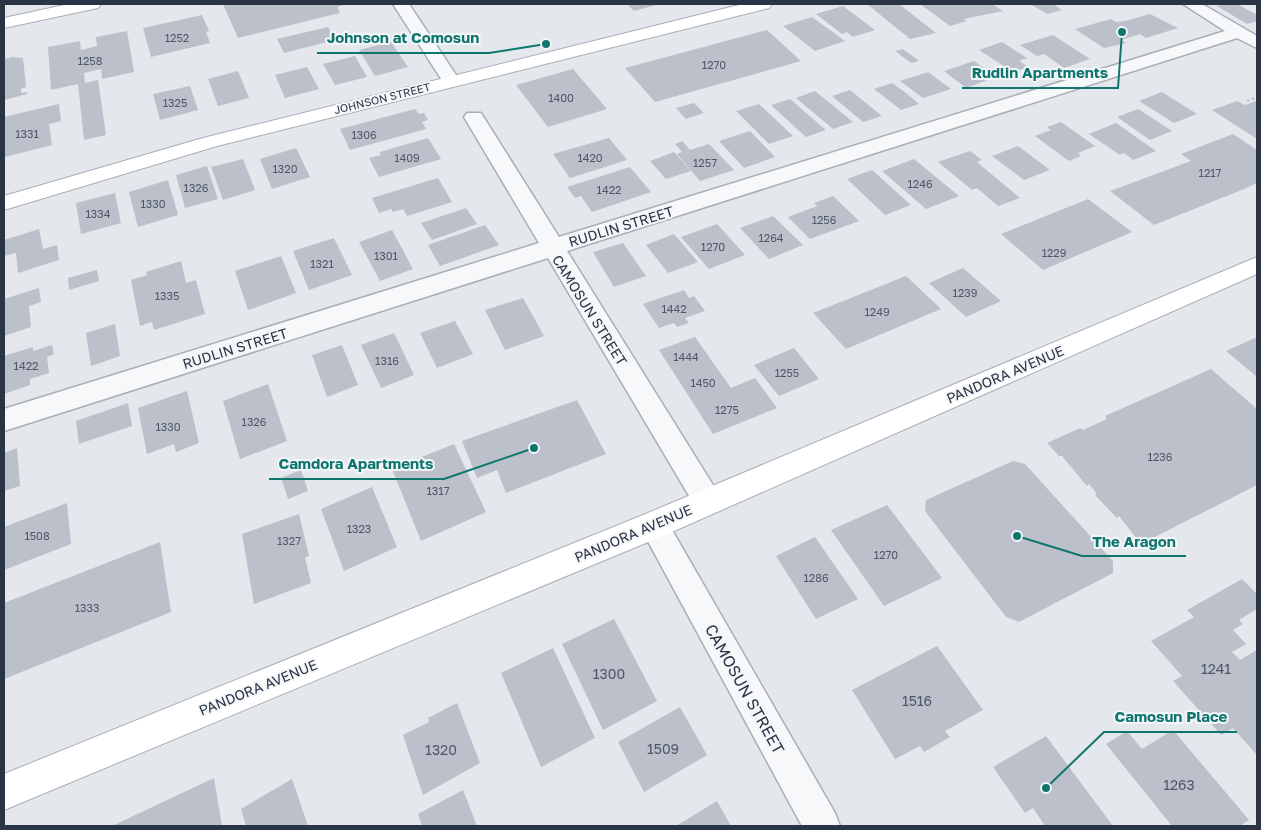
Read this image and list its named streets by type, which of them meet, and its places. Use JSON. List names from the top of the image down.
{
  "streets": {
    "main road": ["JOHNSON STREET", "PANDORA AVENUE"],
    "street": ["RUDLIN STREET", "CAMOSUN STREET"]
  },
  "crossings": [
    ["RUDLIN STREET", "CAMOSUN STREET"],
    ["CAMOSUN STREET", "PANDORA AVENUE"]
  ],
  "places": [
    "Rudlin Apartments",
    "Johnson at Comosun",
    "Camdora Apartments",
    "The Aragon",
    "Camosun Place"
  ],
  "house_numbers": [
    "1252",
    "1258",
    "1270",
    "1400",
    "1325",
    "1331",
    "1306",
    "1409",
    "1420",
    "1257",
    "1320",
    "1217",
    "1246",
    "1326",
    "1422",
    "1330",
    "1334",
    "1256",
    "1264",
    "1270",
    "1229",
    "1301",
    "1321",
    "1239",
    "1335",
    "1442",
    "1249",
    "1444",
    "1316",
    "1422",
    "1255",
    "1450",
    "1275",
    "1326",
    "1330",
    "1236",
    "1317",
    "1323",
    "1508",
    "1327",
    "1270",
    "1286",
    "1333",
    "1241",
    "1300",
    "1516",
    "1509",
    "1320",
    "1263"
  ]
}
